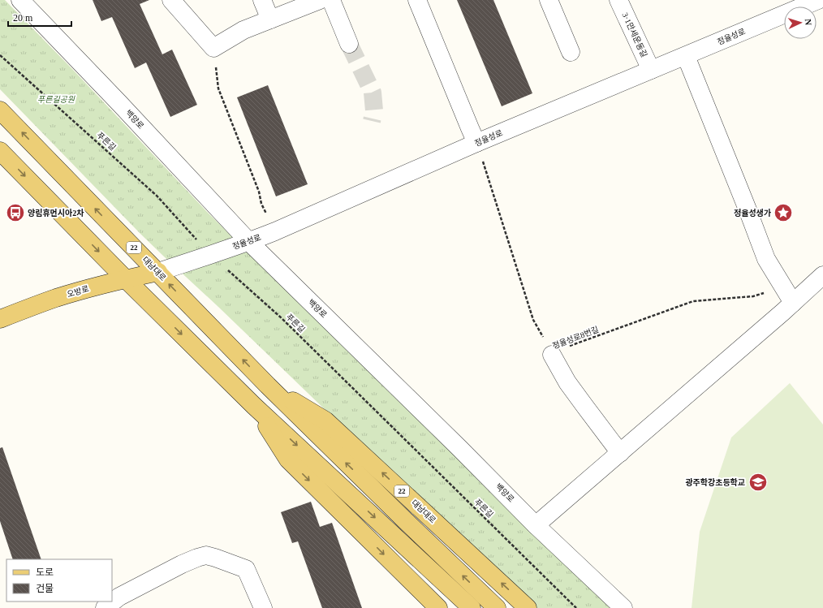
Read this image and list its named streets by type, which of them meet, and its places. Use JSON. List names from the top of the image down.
{
  "streets": {
    "main road": ["22", "대남대로", "오방로"],
    "street": ["3·1만세운동길", "정율성로", "백양로"],
    "path": ["푸른길", "정율성로8번길"]
  },
  "crossings": [
    ["3·1만세운동길", "정율성로"],
    ["정율성로", "백양로"],
    ["정율성로", "푸른길"],
    ["정율성로", "대남대로"],
    ["정율성로", "오방로"],
    ["정율성로", "정율성로8번길"],
    ["대남대로", "오방로"]
  ],
  "parks": ["푸른길공원"],
  "places": {
    "bus stop": ["양림휴먼시아2차"],
    "place": ["정율성생가"],
    "school or university": ["광주학강초등학교"]
  },
  "legend": ["도로", "건물"],
  "scale_bar": "20 m",
  "north": "right"
}
